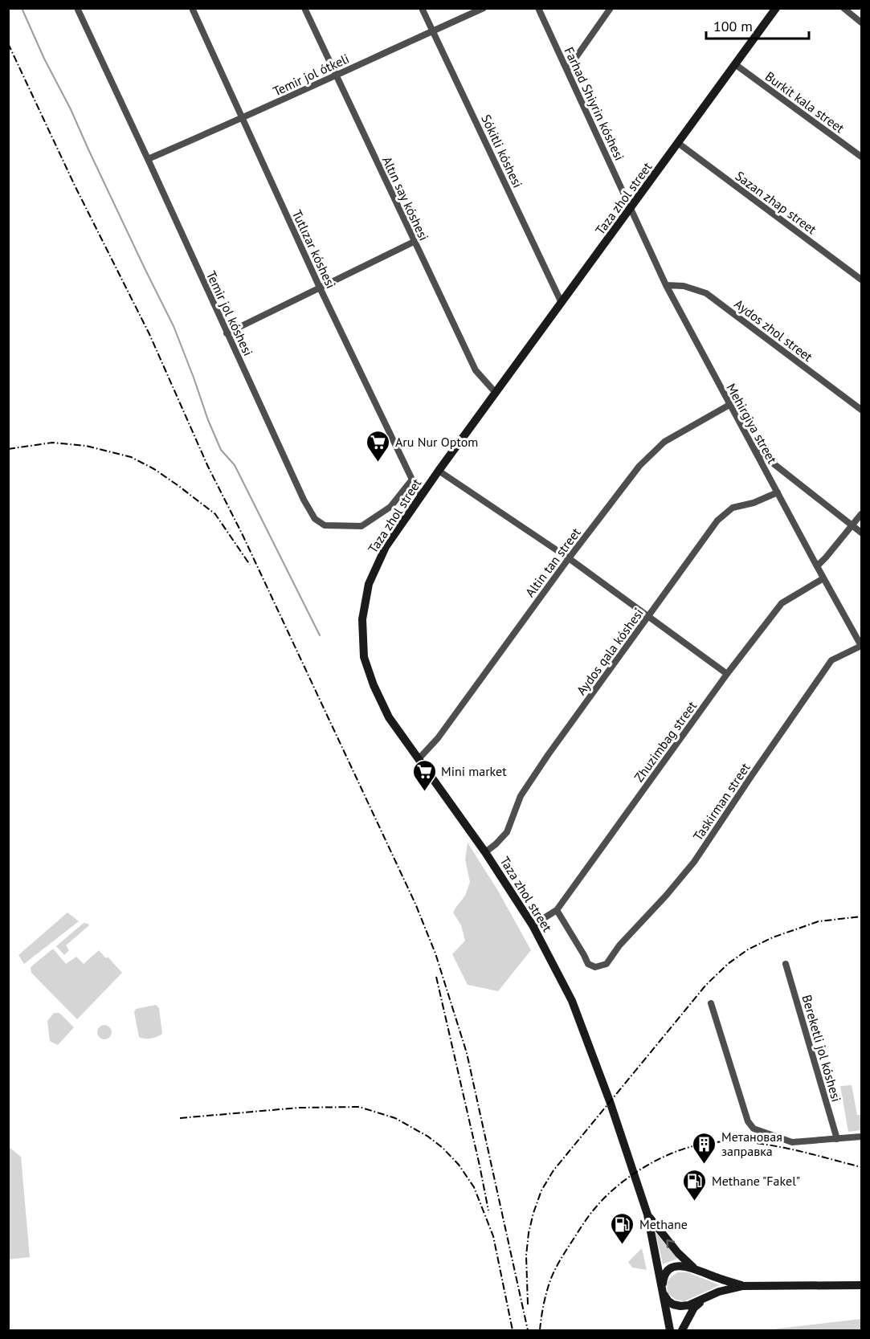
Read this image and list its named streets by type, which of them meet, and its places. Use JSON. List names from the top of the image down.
{
  "streets": {
    "main road": ["Taza zhol street"],
    "street": [
      "Temir jol ótkeli",
      "Burkit kala street",
      "Farhad Shiyrin kóshesi",
      "Sókitli kóshesi",
      "Altın say kóshesi",
      "Sazan zhap street",
      "Tutlızar kóshesi",
      "Temir jol kóshesi",
      "Aydos zhol street",
      "Mehirgiya street",
      "Altin tan street",
      "Aydos qala kóshesi",
      "Zhuzimbag street",
      "Taskirman street",
      "Bereketli jol kóshesi"
    ]
  },
  "crossings": [
    ["Temir jol ótkeli", "Sókitli kóshesi"],
    ["Temir jol ótkeli", "Altın say kóshesi"],
    ["Temir jol ótkeli", "Tutlızar kóshesi"],
    ["Temir jol ótkeli", "Temir jol kóshesi"],
    ["Burkit kala street", "Taza zhol street"],
    ["Farhad Shiyrin kóshesi", "Taza zhol street"],
    ["Farhad Shiyrin kóshesi", "Mehirgiya street"],
    ["Sókitli kóshesi", "Taza zhol street"],
    ["Altın say kóshesi", "Taza zhol street"],
    ["Taza zhol street", "Sazan zhap street"],
    ["Taza zhol street", "Tutlızar kóshesi"],
    ["Taza zhol street", "Mehirgiya street"],
    ["Taza zhol street", "Altin tan street"],
    ["Taza zhol street", "Aydos qala kóshesi"],
    ["Taza zhol street", "Zhuzimbag street"],
    ["Tutlızar kóshesi", "Temir jol kóshesi"],
    ["Aydos zhol street", "Mehirgiya street"],
    ["Mehirgiya street", "Altin tan street"],
    ["Mehirgiya street", "Aydos qala kóshesi"],
    ["Mehirgiya street", "Zhuzimbag street"],
    ["Mehirgiya street", "Taskirman street"],
    ["Zhuzimbag street", "Taskirman street"]
  ],
  "places": {
    "supermarket": ["Aru Nur Optom", "Mini market"],
    "building": ["Метановая заправка"],
    "fuel station": ["Methane \"Fakel\"", "Methane"]
  },
  "scale_bar": "100 m"
}
